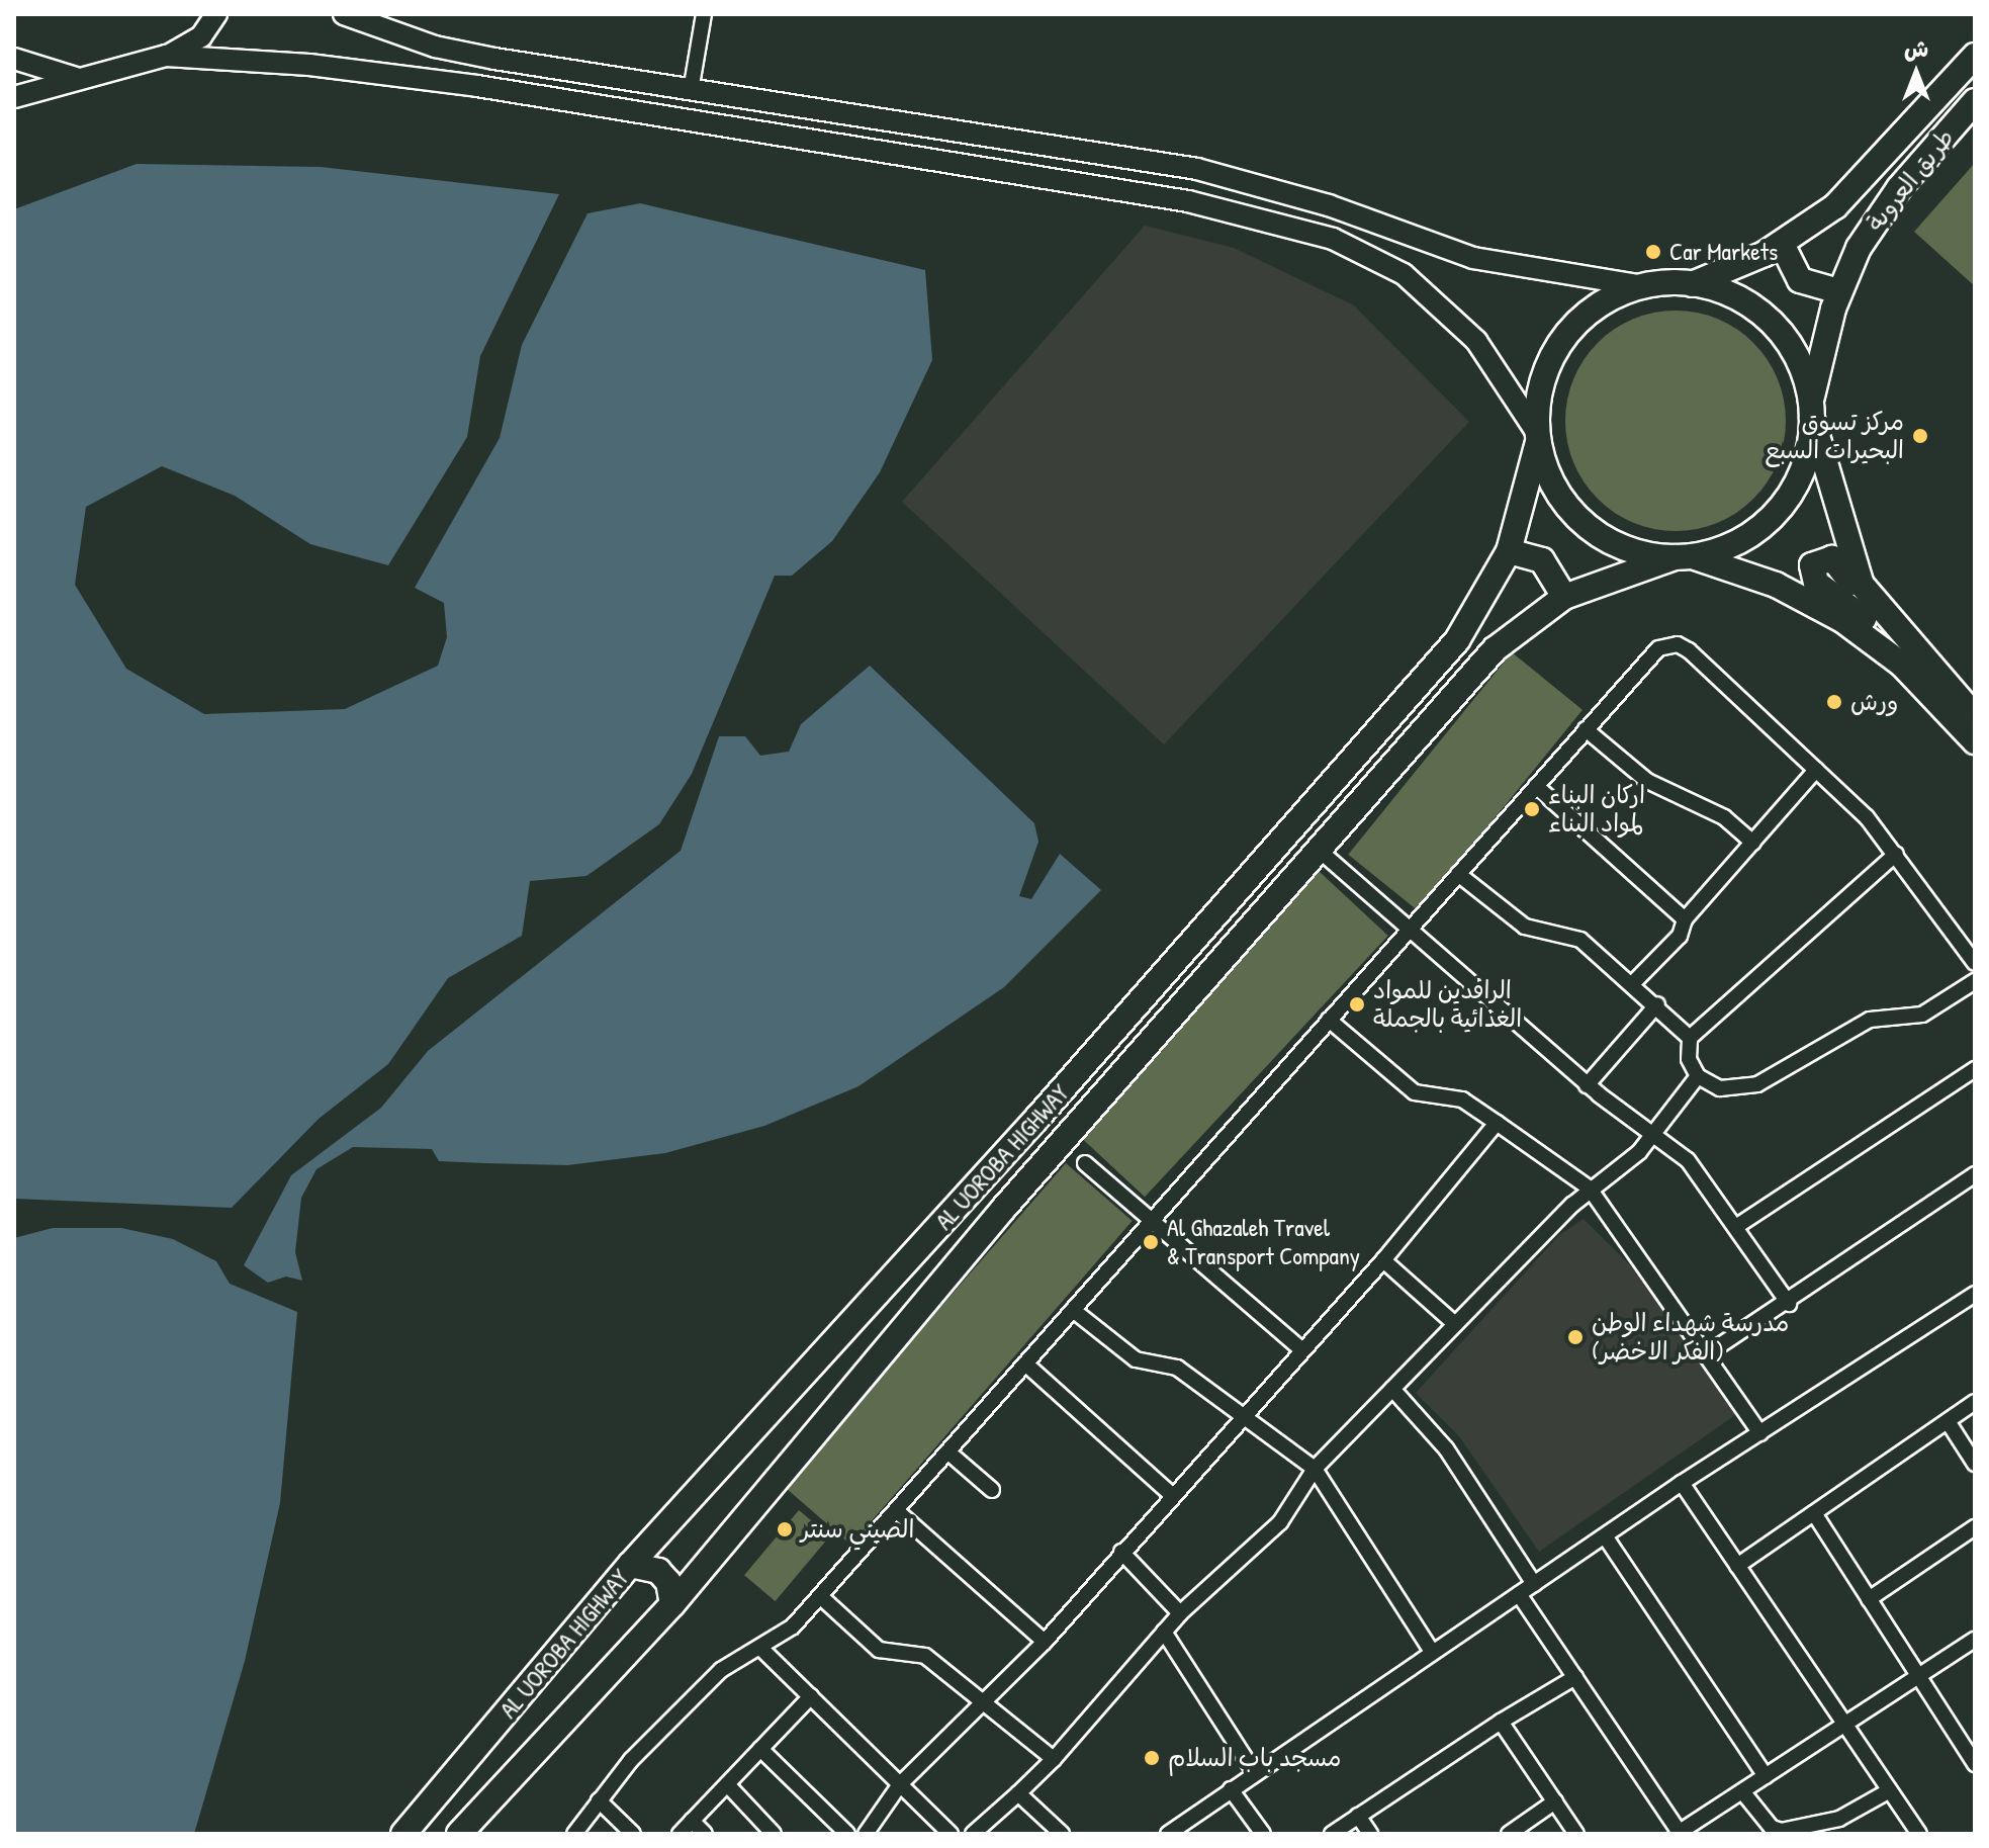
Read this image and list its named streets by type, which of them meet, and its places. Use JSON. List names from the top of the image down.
{
  "streets": {
    "main road": ["طريق العروبة", "AL UOROBA HIGHWAY"]
  },
  "crossings": [
    ["طريق العروبة", "AL UOROBA HIGHWAY"]
  ],
  "places": [
    "Car Markets",
    "مركز تسوق البحيرات السبع",
    "ورش",
    "اركان البناء لمواد البناء",
    "الرافدين للمواد الغذائية بالجملة",
    "Al Ghazaleh Travel & Transport Company",
    "مدرسة شهداء الوطن (الفكر الاخضر)",
    "الصيني سنتر",
    "مسجد باب السلام"
  ],
  "north": "top"
}
